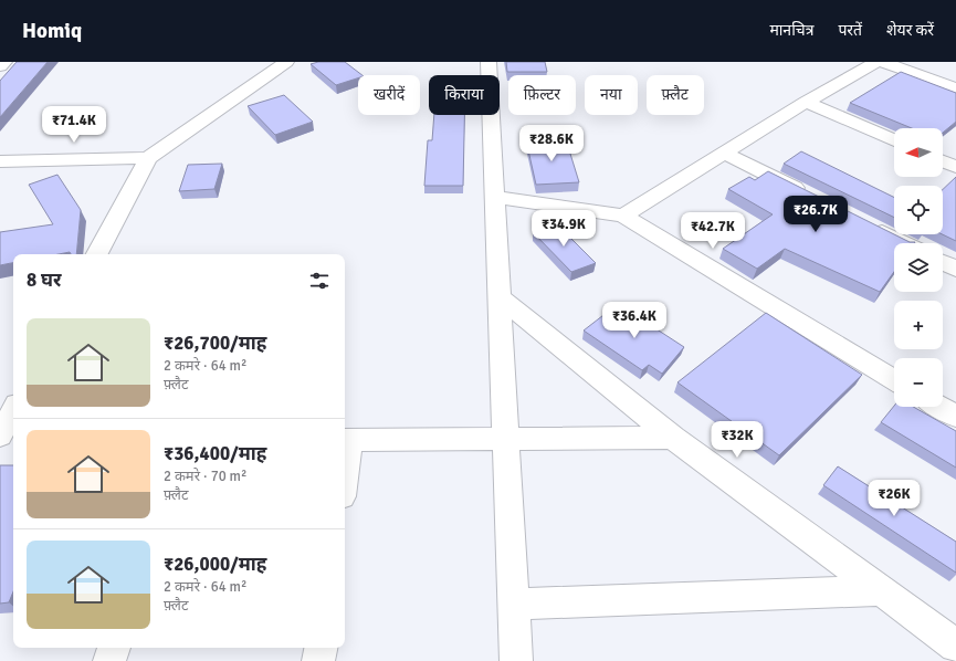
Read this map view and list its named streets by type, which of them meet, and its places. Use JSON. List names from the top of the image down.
{
  "north": "left",
  "page": {
    "header": "Homiq",
    "nav": ["मानचित्र", "परतें", "शेयर करें"],
    "chip": [
      "खरीदें",
      "किराया",
      "फ़िल्टर",
      "नया",
      "फ़्लैट"
    ],
    "price": [
      "₹71.4K",
      "₹28.6K",
      "₹26.7K",
      "₹34.9K",
      "₹42.7K",
      "₹36.4K",
      "₹32K",
      "₹26K"
    ],
    "map_buttons": ["+", "−"],
    "heading": "8 घर",
    "list": [
      {
        "name": "₹26,700/माह",
        "note": "2 कमरे · 64 m² · फ़्लैट"
      },
      {
        "name": "₹36,400/माह",
        "note": "2 कमरे · 70 m² · फ़्लैट"
      },
      {
        "name": "₹26,000/माह",
        "note": "2 कमरे · 64 m² · फ़्लैट"
      }
    ]
  }
}
